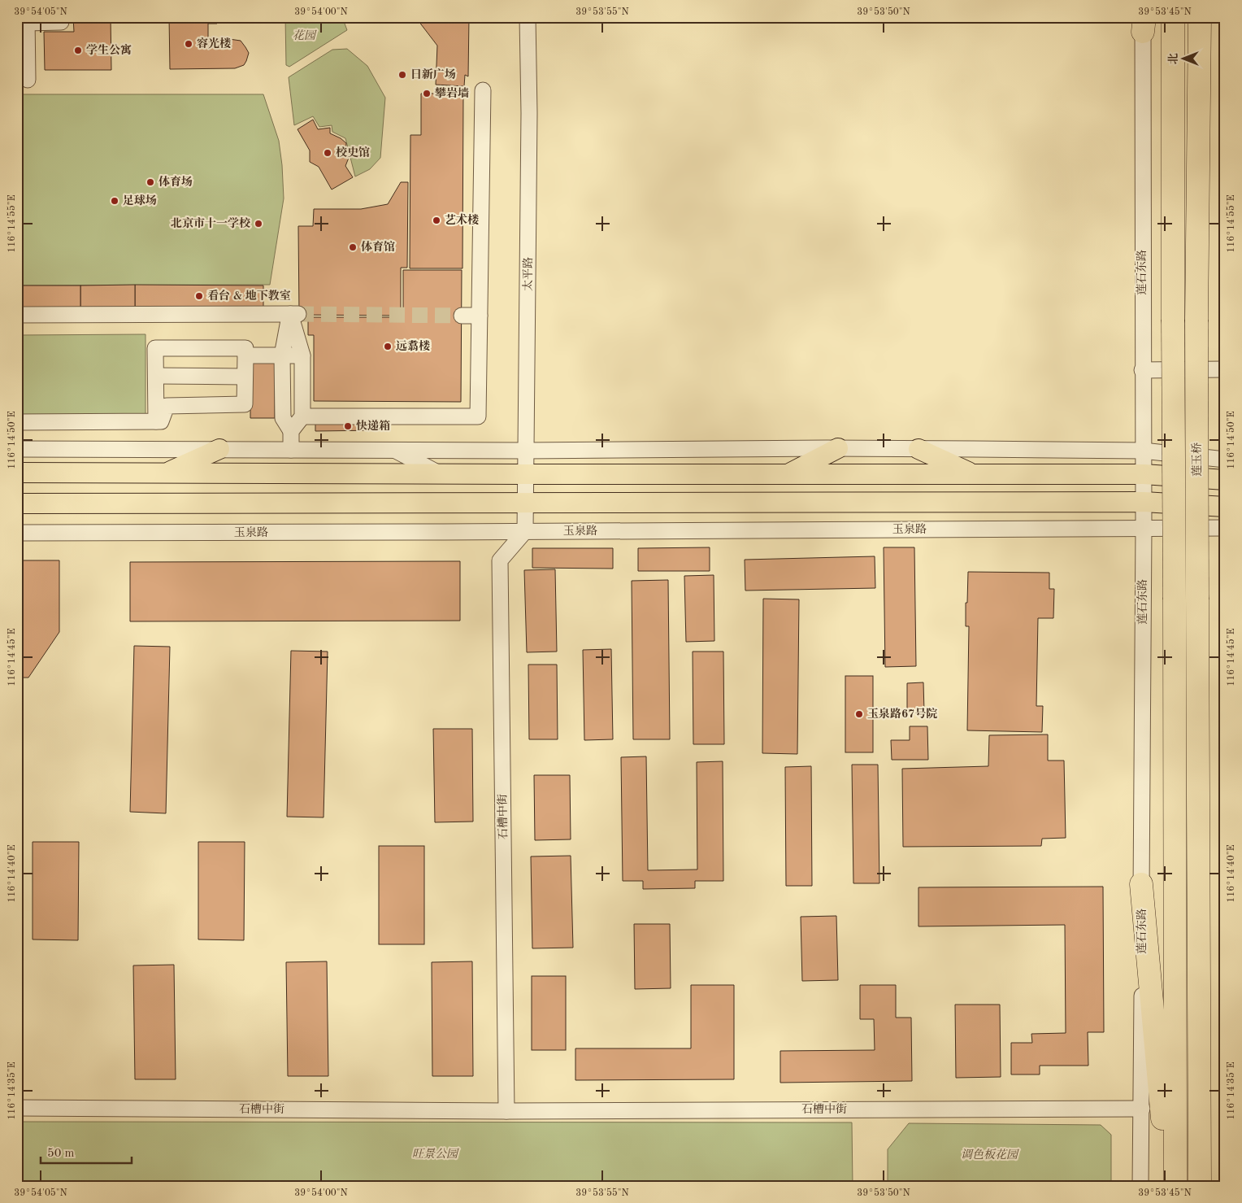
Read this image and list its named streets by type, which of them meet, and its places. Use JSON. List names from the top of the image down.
{
  "streets": {
    "highway": ["莲玉桥"],
    "street": [
      "莲石东路",
      "太平路",
      "玉泉路",
      "石槽中街"
    ]
  },
  "crossings": [
    ["莲石东路", "玉泉路"],
    ["莲石东路", "石槽中街"],
    ["太平路", "玉泉路"],
    ["太平路", "石槽中街"],
    ["玉泉路", "石槽中街"]
  ],
  "parks": ["花园", "旺景公园", "调色板花园"],
  "places": [
    "容光楼",
    "学生公寓",
    "日新广场",
    "攀岩墙",
    "校史馆",
    "体育场",
    "足球场",
    "艺术楼",
    "北京市十一学校",
    "体育馆",
    "看台 & 地下教室",
    "远翥楼",
    "快递箱",
    "玉泉路67号院"
  ],
  "scale_bar": "50 m",
  "north": "left",
  "coordinates": [
    "39°54'05\"N",
    "39°54'00\"N",
    "39°53'55\"N",
    "39°53'50\"N",
    "39°53'45\"N",
    "116°14'55\"E",
    "116°14'50\"E",
    "116°14'45\"E",
    "116°14'40\"E",
    "116°14'35\"E"
  ]
}
